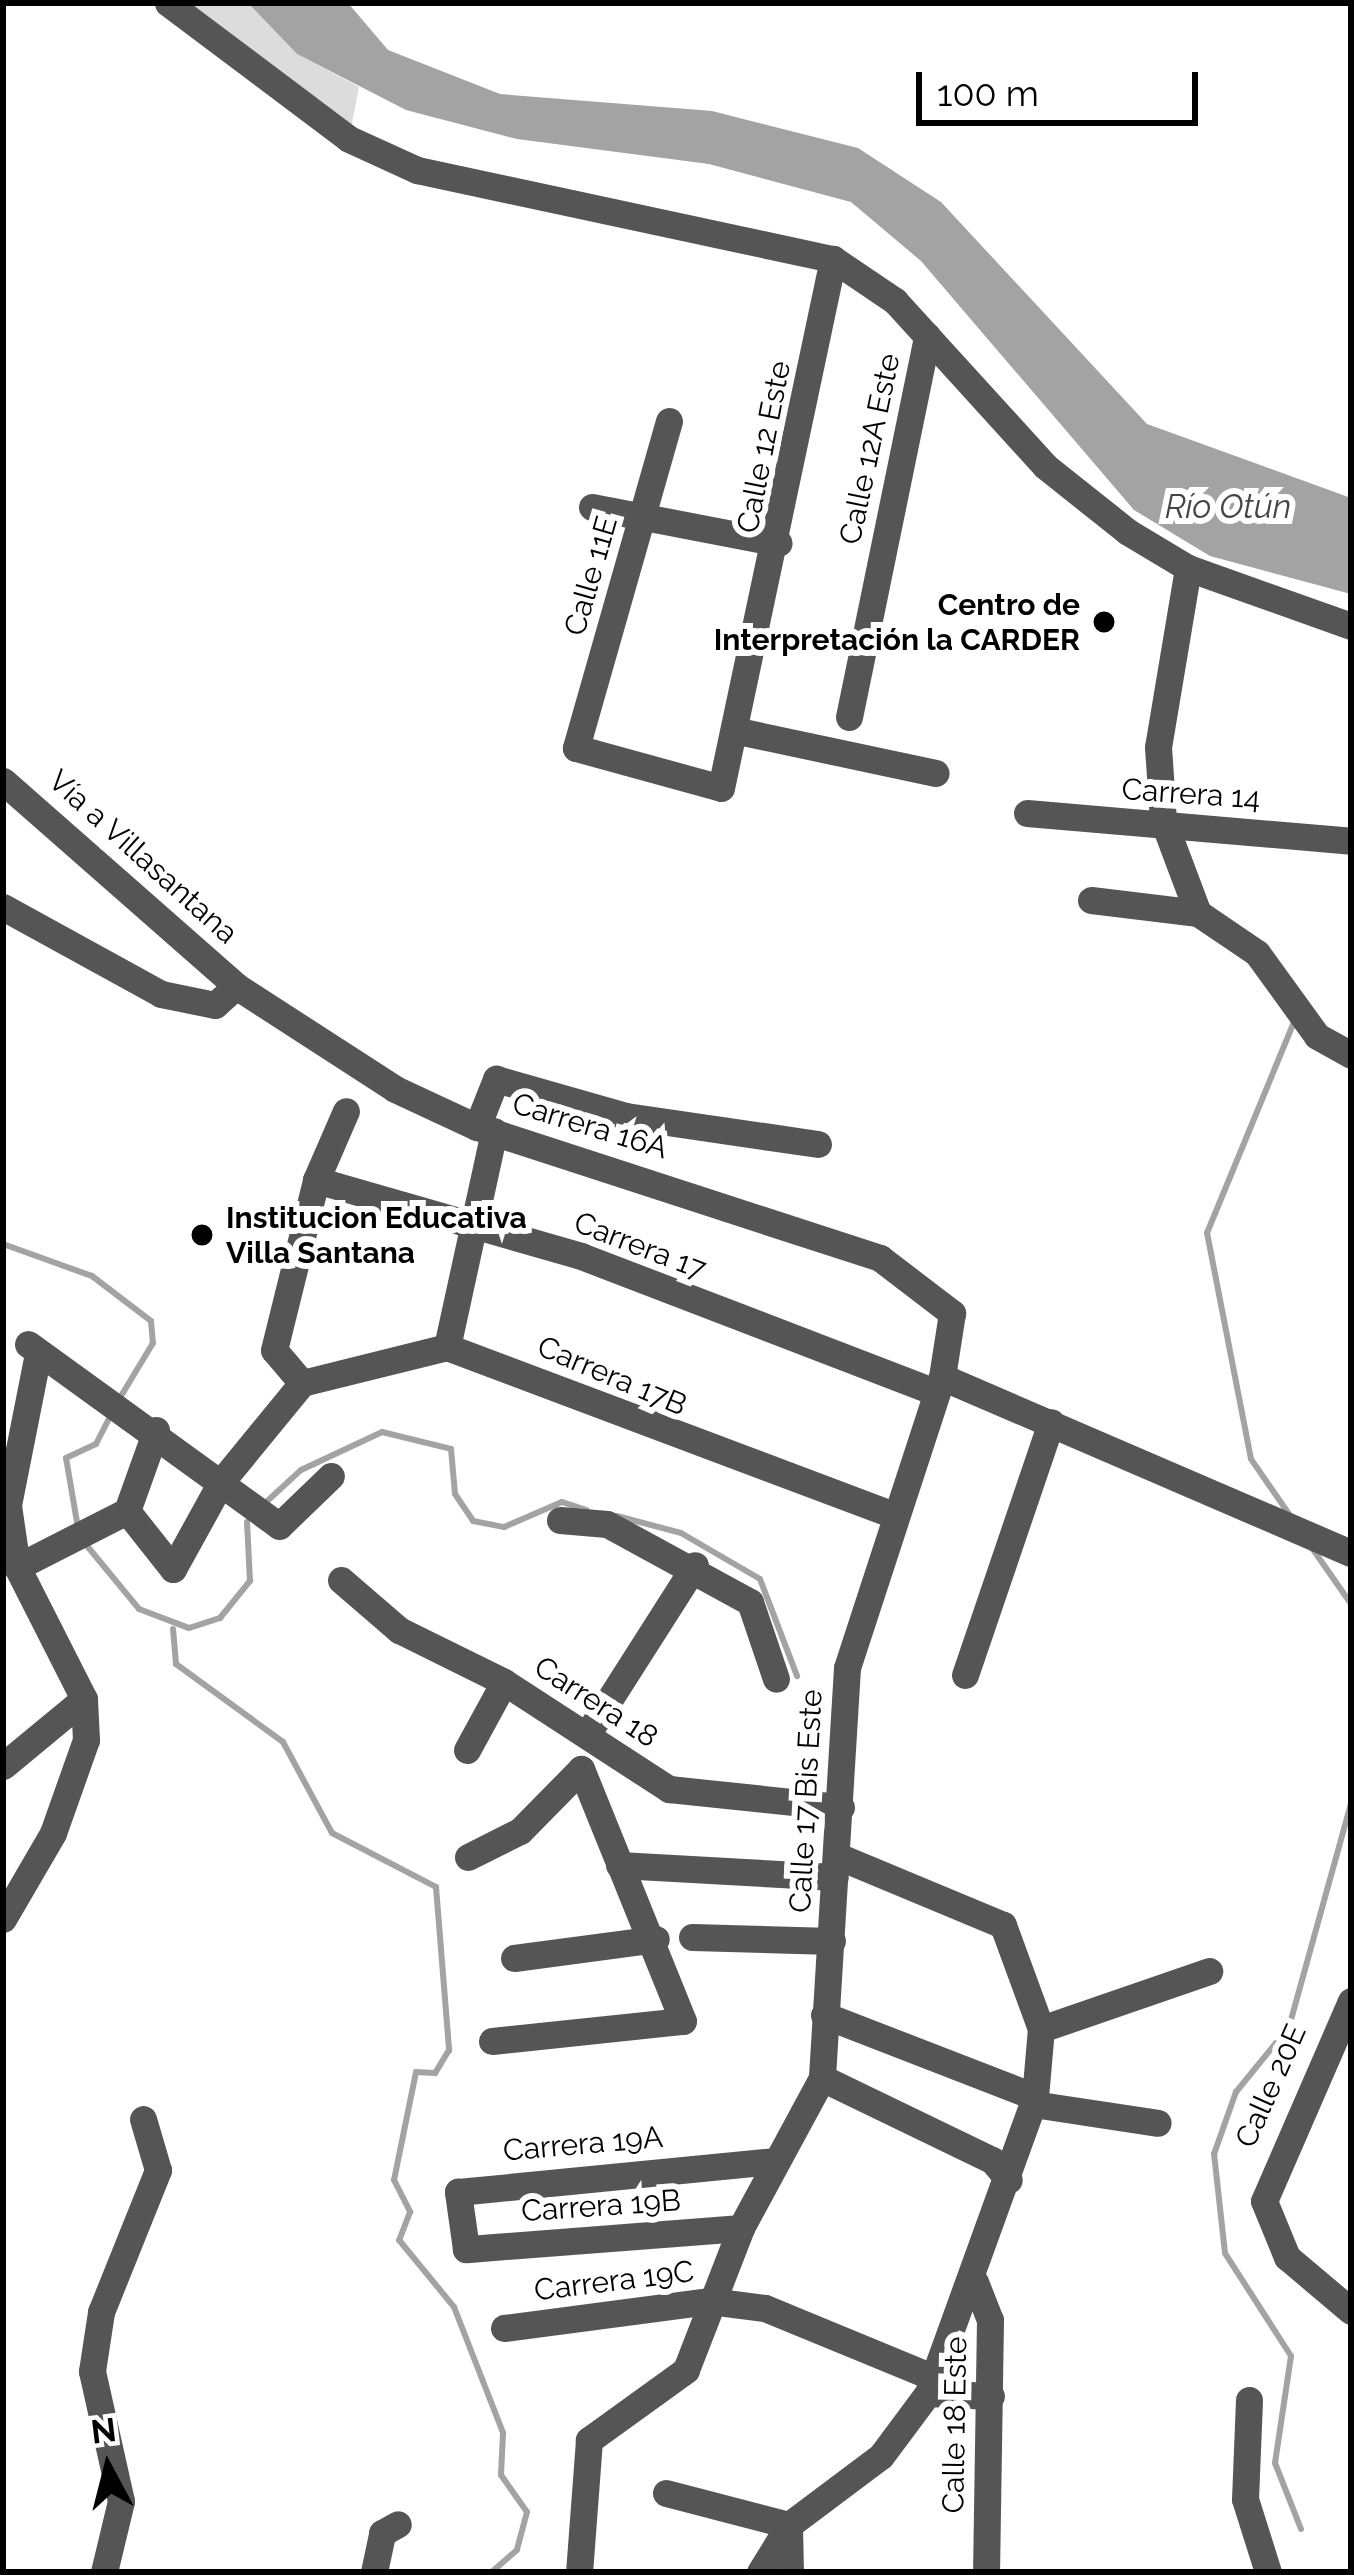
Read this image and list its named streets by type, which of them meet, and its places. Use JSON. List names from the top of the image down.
{
  "streets": {
    "street": [
      "Calle 12 Este",
      "Calle 12A Este",
      "Calle 11E",
      "Carrera 14",
      "Vía a Villasantana",
      "Carrera 16A",
      "Carrera 17",
      "Carrera 17B",
      "Carrera 18",
      "Calle 17 Bis Este",
      "Calle 20E",
      "Carrera 19A",
      "Carrera 19B",
      "Carrera 19C",
      "Calle 18 Este"
    ]
  },
  "crossings": [
    ["Calle 12 Este", "Calle 11E"],
    ["Vía a Villasantana", "Carrera 16A"],
    ["Carrera 16A", "Calle 17 Bis Este"],
    ["Carrera 17", "Calle 17 Bis Este"],
    ["Carrera 17B", "Calle 17 Bis Este"],
    ["Carrera 18", "Calle 17 Bis Este"],
    ["Calle 17 Bis Este", "Carrera 19A"],
    ["Calle 17 Bis Este", "Carrera 19B"],
    ["Calle 17 Bis Este", "Carrera 19C"],
    ["Carrera 19A", "Carrera 19B"],
    ["Carrera 19C", "Calle 18 Este"]
  ],
  "water": ["Río Otún"],
  "places": ["Centro de Interpretación la CARDER", "Institucion Educativa Villa Santana"],
  "scale_bar": "100 m",
  "north": "top"
}
